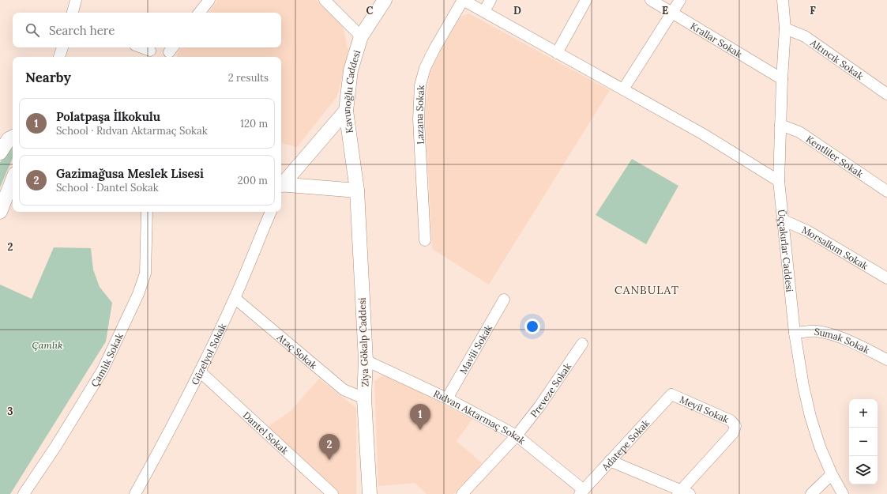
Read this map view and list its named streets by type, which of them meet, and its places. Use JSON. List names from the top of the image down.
{
  "streets": {
    "main road": ["Kavunoğlu Caddesi", "Ziya Gökalp Caddesi"],
    "street": [
      "Krallar Sokak",
      "Altıncık Sokak",
      "Lazana Sokak",
      "Kentliler Sokak",
      "Morsalkım Sokak",
      "Üççakırlar Caddesi",
      "Sumak Sokak",
      "Mavili Sokak",
      "Ataç Sokak",
      "Güzelyol Sokak",
      "Çamlık Sokak",
      "Preveze Sokak",
      "Meyil Sokak",
      "Rıdvan Aktarmaç Sokak",
      "Dantel Sokak",
      "Adatepe Sokak"
    ]
  },
  "crossings": [
    ["Krallar Sokak", "Üççakırlar Caddesi"],
    ["Altıncık Sokak", "Üççakırlar Caddesi"],
    ["Kavunoğlu Caddesi", "Ziya Gökalp Caddesi"],
    ["Kentliler Sokak", "Üççakırlar Caddesi"],
    ["Morsalkım Sokak", "Üççakırlar Caddesi"],
    ["Üççakırlar Caddesi", "Sumak Sokak"],
    ["Ziya Gökalp Caddesi", "Ataç Sokak"],
    ["Ziya Gökalp Caddesi", "Rıdvan Aktarmaç Sokak"],
    ["Mavili Sokak", "Rıdvan Aktarmaç Sokak"],
    ["Ataç Sokak", "Güzelyol Sokak"],
    ["Güzelyol Sokak", "Dantel Sokak"],
    ["Preveze Sokak", "Rıdvan Aktarmaç Sokak"],
    ["Meyil Sokak", "Adatepe Sokak"],
    ["Rıdvan Aktarmaç Sokak", "Adatepe Sokak"]
  ],
  "districts": ["CANBULAT"],
  "parks": ["Çamlık"],
  "page": {
    "search": "Search here",
    "heading": ["Nearby", "2 results"],
    "list": [
      {
        "mark": "1",
        "name": "Polatpaşa İlkokulu",
        "note": "School · Rıdvan Aktarmaç Sokak",
        "value": "120 m"
      },
      {
        "mark": "2",
        "name": "Gazimağusa Meslek Lisesi",
        "note": "School · Dantel Sokak",
        "value": "200 m"
      }
    ],
    "map_buttons": ["+", "−"],
    "pins": ["1", "2"]
  },
  "grid": {
    "columns": [
      "C",
      "D",
      "E",
      "F"
    ],
    "rows": ["2", "3"]
  }
}
